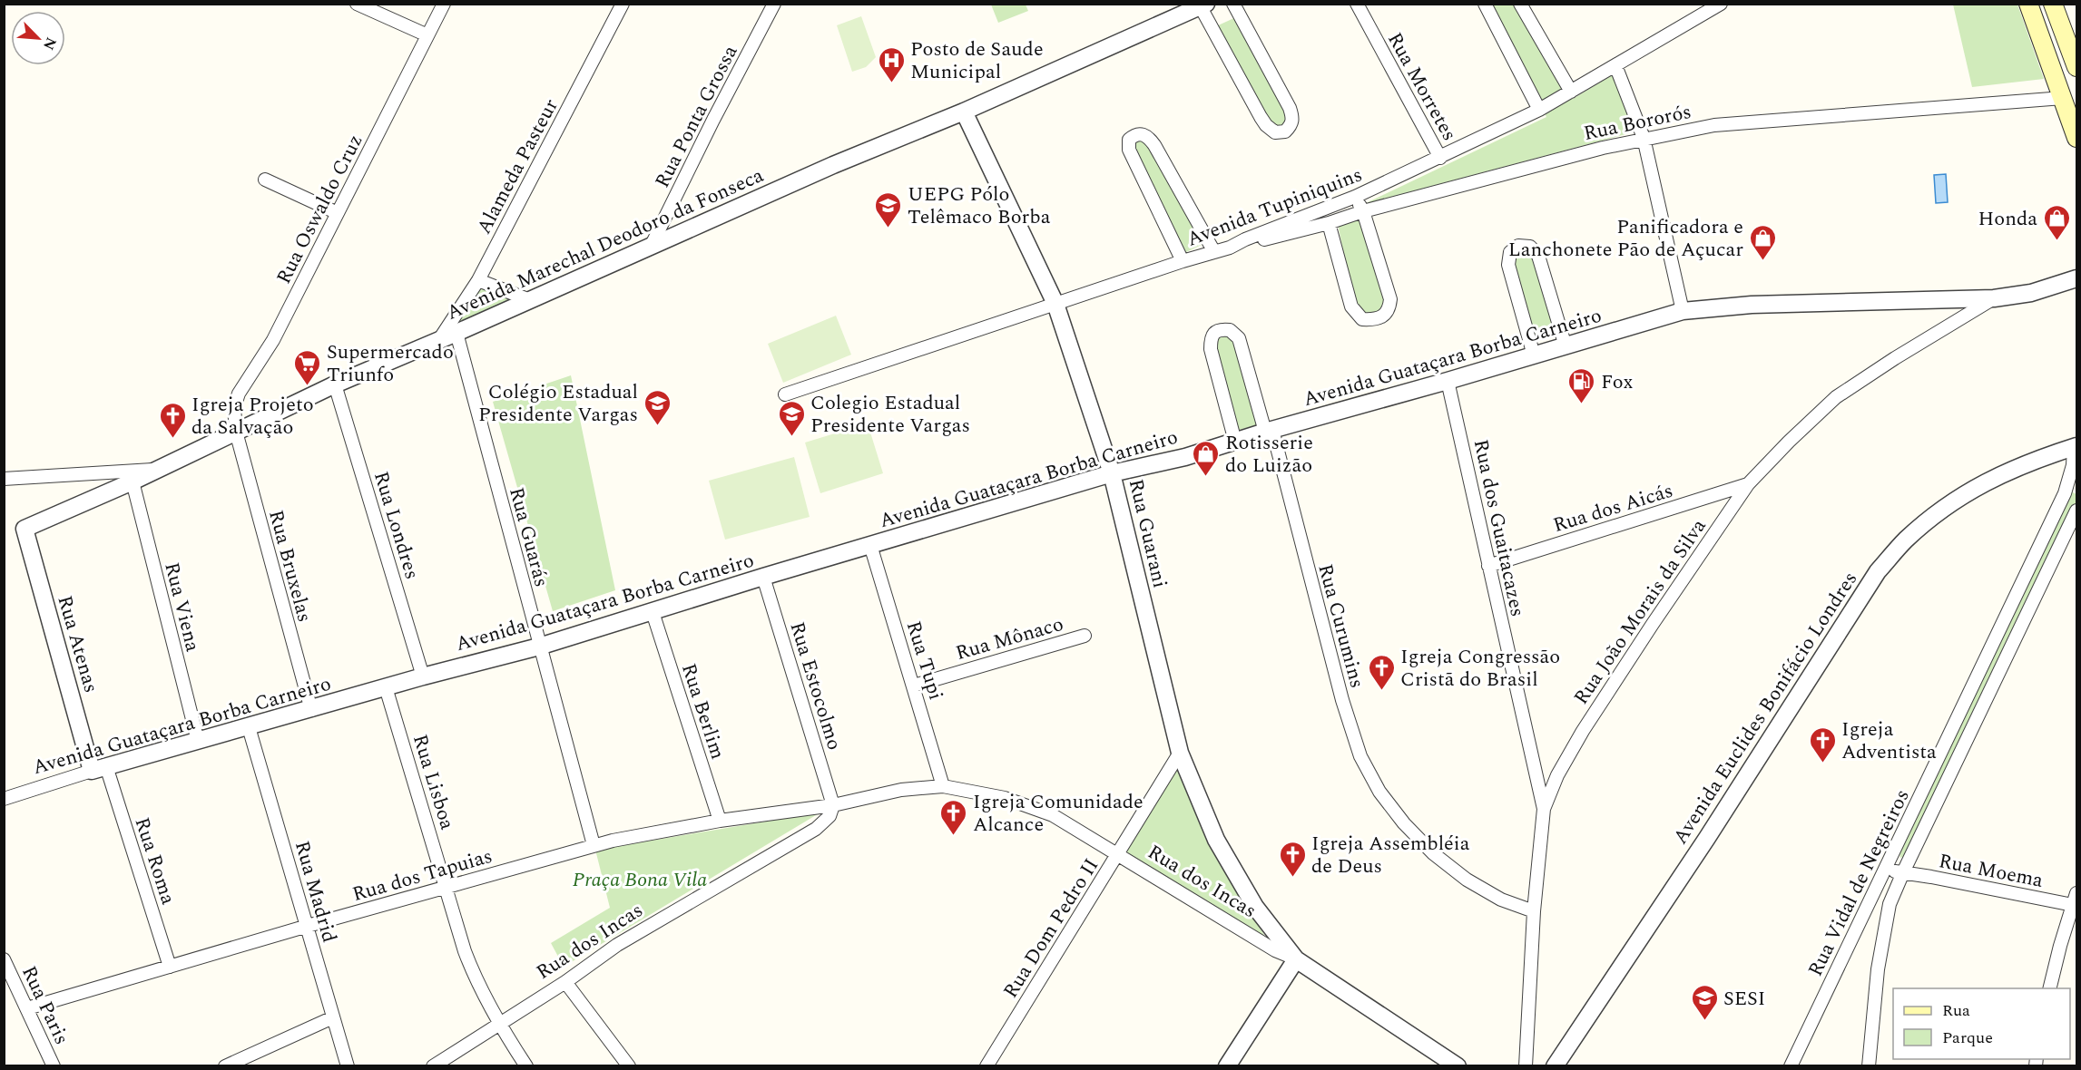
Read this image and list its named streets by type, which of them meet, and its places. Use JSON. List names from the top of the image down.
{
  "streets": {
    "street": [
      "Rua Morretes",
      "Rua Ponta Grossa",
      "Rua Bororós",
      "Alameda Pasteur",
      "Avenida Tupiniquins",
      "Rua Oswaldo Cruz",
      "Avenida Marechal Deodoro da Fonseca",
      "Avenida Guataçara Borba Carneiro",
      "Rua dos Aicás",
      "Rua Londres",
      "Rua dos Guaitacazes",
      "Rua Guarani",
      "Rua Guarás",
      "Rua Bruxelas",
      "Rua Viena",
      "Rua João Morais da Silva",
      "Rua Curumins",
      "Rua Mônaco",
      "Rua Atenas",
      "Rua Tupi",
      "Rua Estocolmo",
      "Avenida Euclides Bonifácio Londres",
      "Rua Berlim",
      "Rua Lisboa",
      "Rua Roma",
      "Rua Moema",
      "Rua dos Tapuias",
      "Rua dos Incas",
      "Rua Vidal de Negreiros",
      "Rua Madrid",
      "Rua Dom Pedro II",
      "Rua Paris"
    ]
  },
  "crossings": [
    ["Rua Morretes", "Avenida Tupiniquins"],
    ["Rua Ponta Grossa", "Avenida Marechal Deodoro da Fonseca"],
    ["Rua Bororós", "Avenida Tupiniquins"],
    ["Alameda Pasteur", "Avenida Marechal Deodoro da Fonseca"],
    ["Avenida Tupiniquins", "Rua Guarani"],
    ["Rua Oswaldo Cruz", "Avenida Marechal Deodoro da Fonseca"],
    ["Rua Oswaldo Cruz", "Rua Bruxelas"],
    ["Avenida Marechal Deodoro da Fonseca", "Rua Londres"],
    ["Avenida Marechal Deodoro da Fonseca", "Rua Guarani"],
    ["Avenida Marechal Deodoro da Fonseca", "Rua Guarás"],
    ["Avenida Marechal Deodoro da Fonseca", "Rua Bruxelas"],
    ["Avenida Marechal Deodoro da Fonseca", "Rua Viena"],
    ["Avenida Marechal Deodoro da Fonseca", "Rua Atenas"],
    ["Avenida Guataçara Borba Carneiro", "Rua Londres"],
    ["Avenida Guataçara Borba Carneiro", "Rua dos Guaitacazes"],
    ["Avenida Guataçara Borba Carneiro", "Rua Guarani"],
    ["Avenida Guataçara Borba Carneiro", "Rua Guarás"],
    ["Avenida Guataçara Borba Carneiro", "Rua Bruxelas"],
    ["Avenida Guataçara Borba Carneiro", "Rua Viena"],
    ["Avenida Guataçara Borba Carneiro", "Rua João Morais da Silva"],
    ["Avenida Guataçara Borba Carneiro", "Rua Curumins"],
    ["Avenida Guataçara Borba Carneiro", "Rua Atenas"],
    ["Avenida Guataçara Borba Carneiro", "Rua Tupi"],
    ["Avenida Guataçara Borba Carneiro", "Rua Estocolmo"],
    ["Avenida Guataçara Borba Carneiro", "Rua Berlim"],
    ["Avenida Guataçara Borba Carneiro", "Rua Lisboa"],
    ["Avenida Guataçara Borba Carneiro", "Rua Roma"],
    ["Avenida Guataçara Borba Carneiro", "Rua Madrid"],
    ["Rua dos Aicás", "Rua dos Guaitacazes"],
    ["Rua dos Aicás", "Rua João Morais da Silva"],
    ["Rua dos Guaitacazes", "Rua João Morais da Silva"],
    ["Rua Guarani", "Rua dos Incas"],
    ["Rua Guarani", "Rua Dom Pedro II"],
    ["Rua Guarás", "Rua dos Tapuias"],
    ["Rua João Morais da Silva", "Rua Curumins"],
    ["Rua Mônaco", "Rua Tupi"],
    ["Rua Atenas", "Rua Roma"],
    ["Rua Tupi", "Rua dos Incas"],
    ["Rua Estocolmo", "Rua dos Tapuias"],
    ["Rua Estocolmo", "Rua dos Incas"],
    ["Avenida Euclides Bonifácio Londres", "Rua Vidal de Negreiros"],
    ["Rua Berlim", "Rua dos Tapuias"],
    ["Rua Lisboa", "Rua dos Tapuias"],
    ["Rua Lisboa", "Rua dos Incas"],
    ["Rua Roma", "Rua dos Tapuias"],
    ["Rua Moema", "Rua Vidal de Negreiros"],
    ["Rua dos Tapuias", "Rua dos Incas"],
    ["Rua dos Tapuias", "Rua Madrid"],
    ["Rua dos Tapuias", "Rua Paris"],
    ["Rua dos Incas", "Rua Dom Pedro II"]
  ],
  "parks": ["Praça Bona Vila"],
  "places": {
    "hospital": ["Posto de Saude Municipal"],
    "school or university": [
      "UEPG Pólo Telêmaco Borba",
      "Colégio Estadual Presidente Vargas",
      "Colegio Estadual Presidente Vargas",
      "SESI"
    ],
    "shop": ["Honda", "Panificadora e Lanchonete Pão de Açucar", "Rotisserie do Luizão"],
    "supermarket": ["Supermercado Triunfo"],
    "fuel station": ["Fox"],
    "church": [
      "Igreja Projeto da Salvação",
      "Igreja Congressão Cristã do Brasil",
      "Igreja Adventista",
      "Igreja Comunidade Alcance",
      "Igreja Assembléia de Deus"
    ]
  },
  "legend": ["Rua", "Parque"],
  "north": "bottom right"
}
